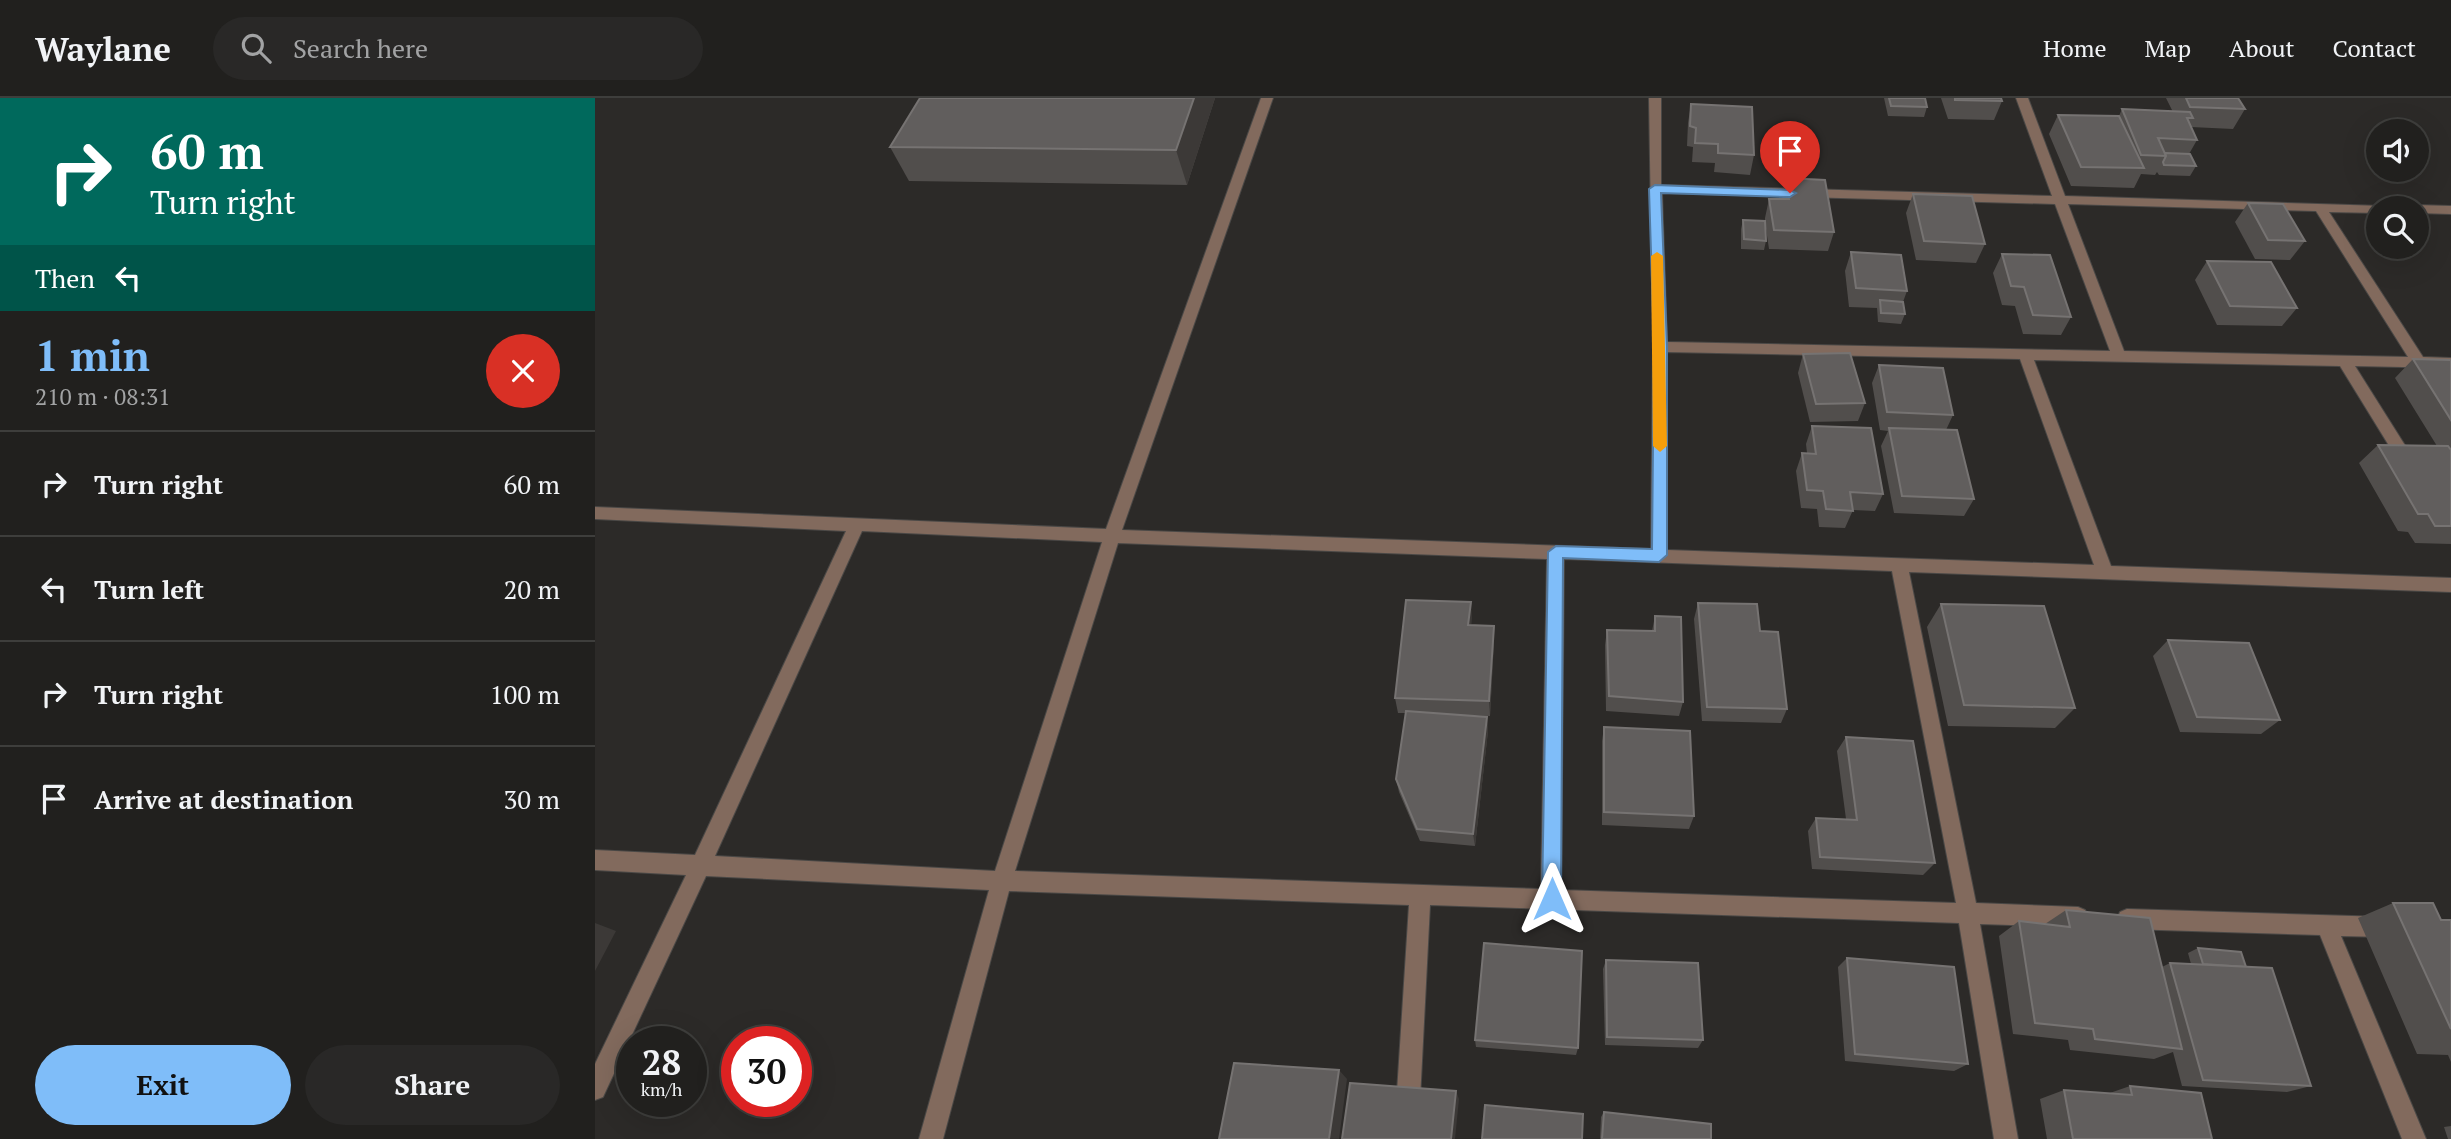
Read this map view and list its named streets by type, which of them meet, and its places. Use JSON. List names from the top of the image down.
{
  "page": {
    "header": "Waylane",
    "search": "Search here",
    "nav": [
      "Home",
      "Map",
      "About",
      "Contact"
    ],
    "turn": ["60 m", "Turn right"],
    "then": "Then",
    "heading": ["1 min", "210 m · 08:31"],
    "list": [
      {
        "name": "Turn right",
        "value": "60 m"
      },
      {
        "name": "Turn left",
        "value": "20 m"
      },
      {
        "name": "Turn right",
        "value": "100 m"
      },
      {
        "name": "Arrive at destination",
        "value": "30 m"
      }
    ],
    "speed": "28 km/h",
    "limit": "30",
    "buttons": ["Exit", "Share"]
  }
}
